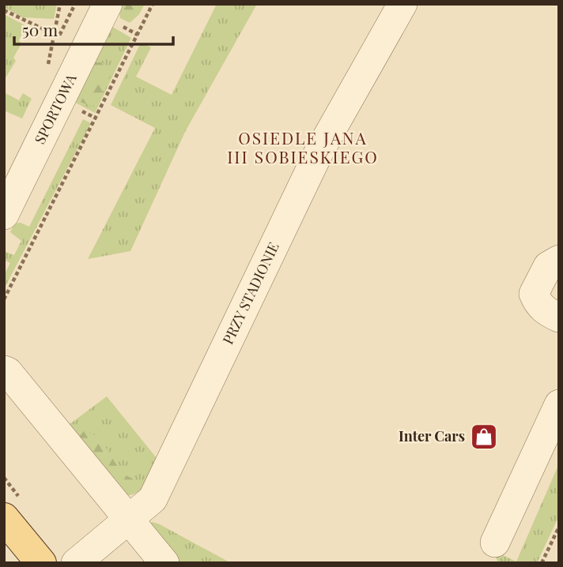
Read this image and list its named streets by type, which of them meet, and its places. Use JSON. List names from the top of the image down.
{
  "streets": {
    "street": ["SPORTOWA", "PRZY STADIONIE"]
  },
  "districts": ["OSIEDLE JANA III SOBIESKIEGO"],
  "places": {
    "shop": ["Inter Cars"]
  },
  "scale_bar": "50 m"
}
